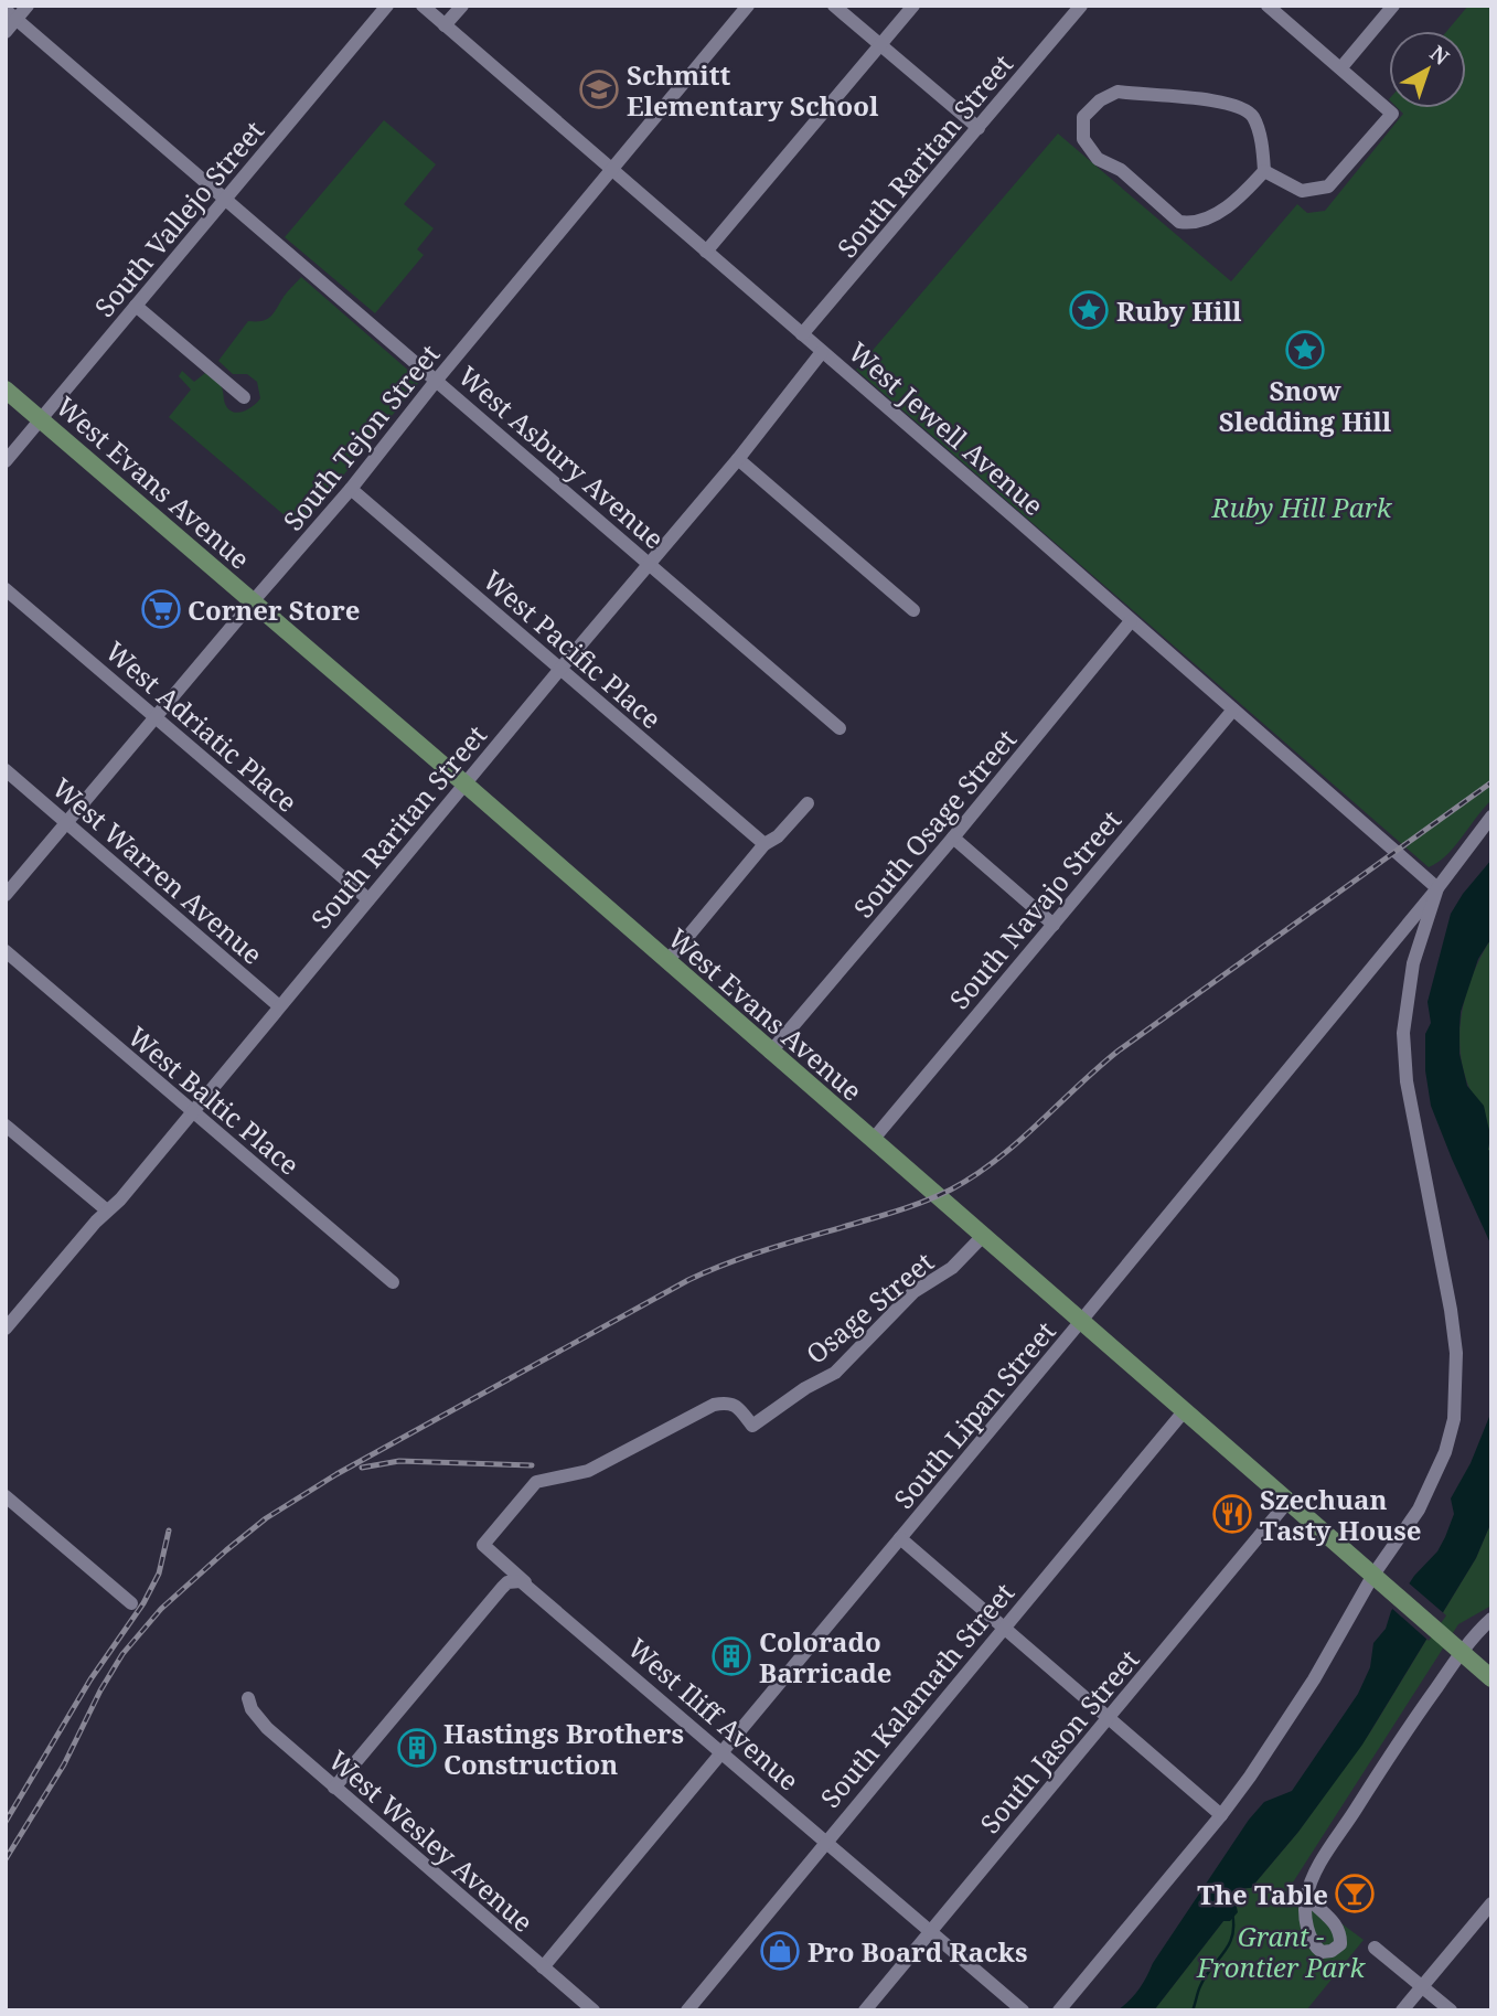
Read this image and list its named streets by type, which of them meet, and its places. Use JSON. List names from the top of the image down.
{
  "streets": {
    "main road": ["West Evans Avenue"],
    "street": [
      "South Raritan Street",
      "South Vallejo Street",
      "West Jewell Avenue",
      "South Tejon Street",
      "West Asbury Avenue",
      "West Pacific Place",
      "West Adriatic Place",
      "South Osage Street",
      "West Warren Avenue",
      "South Navajo Street",
      "West Baltic Place",
      "Osage Street",
      "South Lipan Street",
      "South Kalamath Street",
      "West Iliff Avenue",
      "South Jason Street",
      "West Wesley Avenue"
    ]
  },
  "crossings": [
    ["South Raritan Street", "West Jewell Avenue"],
    ["South Raritan Street", "West Asbury Avenue"],
    ["South Raritan Street", "West Evans Avenue"],
    ["South Raritan Street", "West Pacific Place"],
    ["South Raritan Street", "West Adriatic Place"],
    ["South Raritan Street", "West Warren Avenue"],
    ["South Raritan Street", "West Baltic Place"],
    ["South Vallejo Street", "West Asbury Avenue"],
    ["South Vallejo Street", "West Evans Avenue"],
    ["West Jewell Avenue", "South Tejon Street"],
    ["West Jewell Avenue", "South Osage Street"],
    ["West Jewell Avenue", "South Navajo Street"],
    ["West Jewell Avenue", "South Lipan Street"],
    ["South Tejon Street", "West Asbury Avenue"],
    ["South Tejon Street", "West Evans Avenue"],
    ["South Tejon Street", "West Pacific Place"],
    ["South Tejon Street", "West Adriatic Place"],
    ["South Tejon Street", "West Warren Avenue"],
    ["West Evans Avenue", "South Osage Street"],
    ["West Evans Avenue", "South Navajo Street"],
    ["West Evans Avenue", "Osage Street"],
    ["West Evans Avenue", "South Lipan Street"],
    ["West Evans Avenue", "South Kalamath Street"],
    ["West Evans Avenue", "South Jason Street"],
    ["Osage Street", "West Iliff Avenue"],
    ["South Lipan Street", "West Iliff Avenue"],
    ["South Lipan Street", "West Wesley Avenue"],
    ["South Kalamath Street", "West Iliff Avenue"],
    ["West Iliff Avenue", "South Jason Street"]
  ],
  "parks": ["Ruby Hill Park", "Grant - Frontier Park"],
  "places": {
    "school or university": ["Schmitt Elementary School"],
    "place": ["Ruby Hill", "Snow Sledding Hill"],
    "supermarket": ["Corner Store"],
    "restaurant": ["Szechuan Tasty House"],
    "building": ["Colorado Barricade", "Hastings Brothers Construction"],
    "bar": ["The Table"],
    "shop": ["Pro Board Racks"]
  },
  "north": "top right"
}
